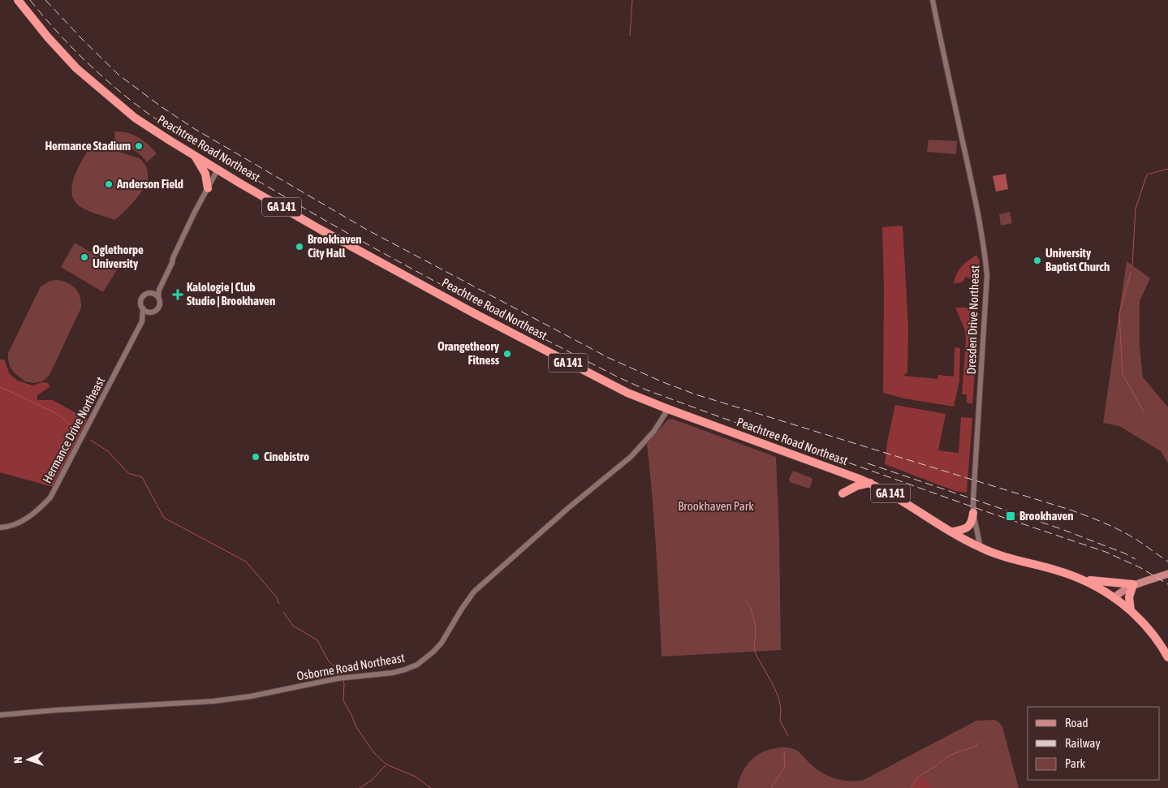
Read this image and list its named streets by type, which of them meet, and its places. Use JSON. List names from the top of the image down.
{
  "streets": {
    "highway": ["Peachtree Road Northeast", "GA 141"],
    "street": ["Dresden Drive Northeast", "Hermance Drive Northeast", "Osborne Road Northeast"]
  },
  "crossings": [
    ["Peachtree Road Northeast", "Dresden Drive Northeast"],
    ["Peachtree Road Northeast", "Hermance Drive Northeast"],
    ["Peachtree Road Northeast", "Osborne Road Northeast"]
  ],
  "parks": ["Brookhaven Park"],
  "places": {
    "other": [
      "Hermance Stadium",
      "Anderson Field",
      "Brookhaven City Hall",
      "Oglethorpe University",
      "University Baptist Church",
      "Orangetheory Fitness",
      "Cinebistro"
    ],
    "health": ["Kalologie | Club Studio | Brookhaven"],
    "transit": ["Brookhaven"]
  },
  "legend": ["Road", "Railway", "Park"],
  "north": "left"
}
